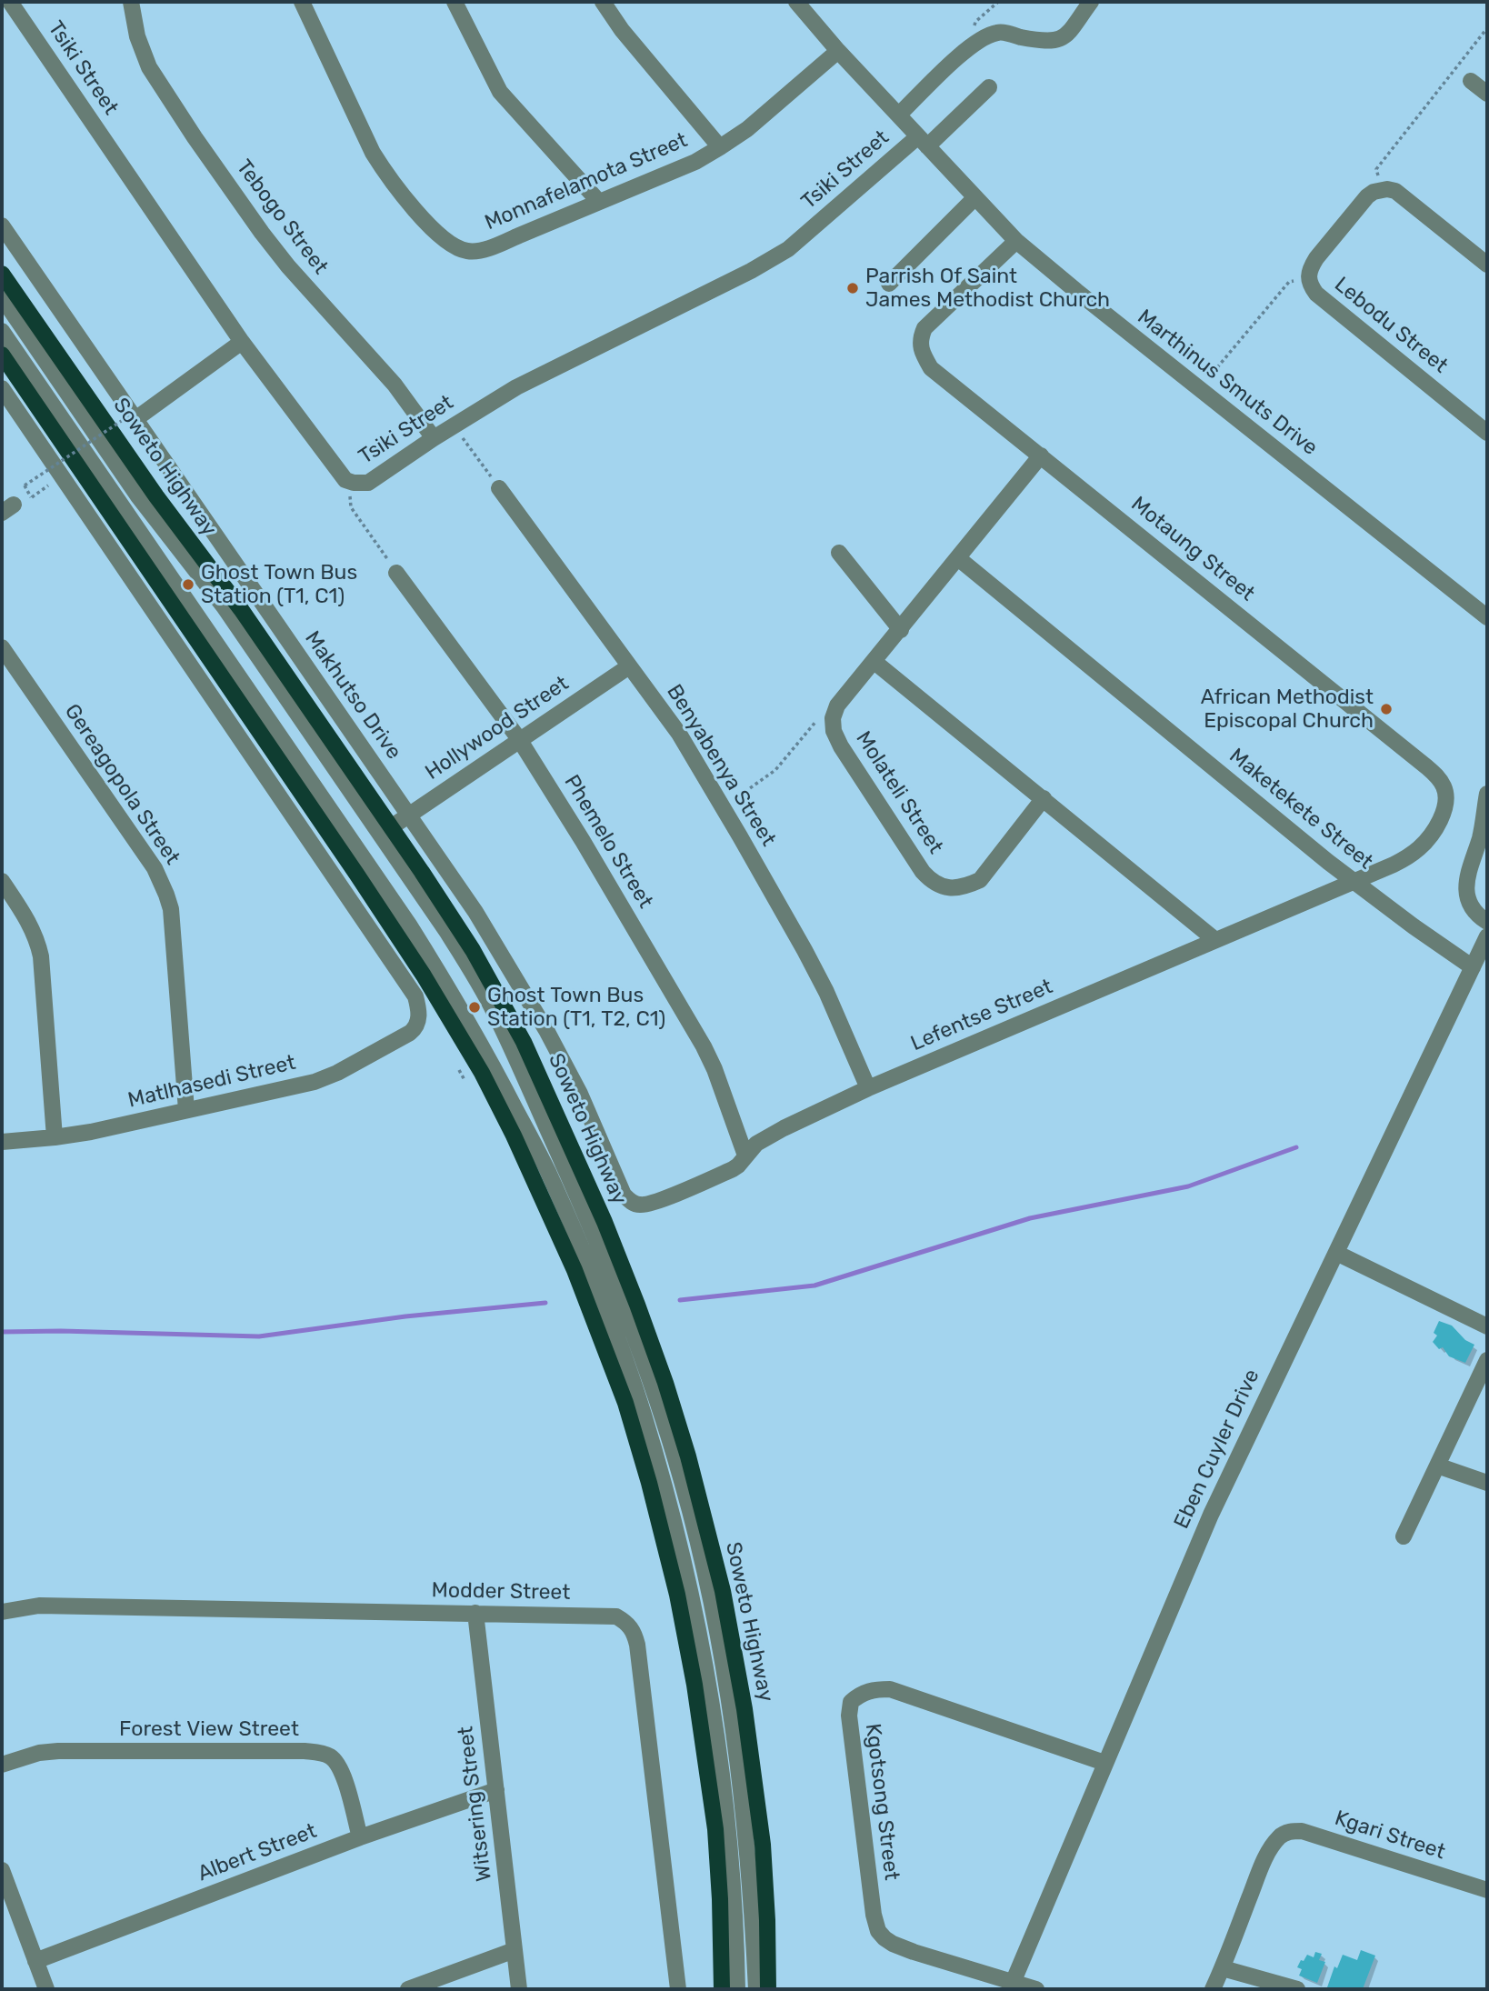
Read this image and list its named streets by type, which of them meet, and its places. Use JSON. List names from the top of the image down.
{
  "streets": {
    "main road": ["Soweto Highway"],
    "street": [
      "Tsiki Street",
      "Monnafelamota Street",
      "Tebogo Street",
      "Lebodu Street",
      "Marthinus Smuts Drive",
      "Motaung Street",
      "Makhutso Drive",
      "Hollywood Street",
      "Benyabenya Street",
      "Gereagopola Street",
      "Molateli Street",
      "Maketekete Street",
      "Phemelo Street",
      "Lefentse Street",
      "Matlhasedi Street",
      "Eben Cuyler Drive",
      "Modder Street",
      "Forest View Street",
      "Kgotsong Street",
      "Witsering Street",
      "Kgari Street",
      "Albert Street"
    ]
  },
  "crossings": [
    ["Tsiki Street", "Tebogo Street"],
    ["Tsiki Street", "Marthinus Smuts Drive"],
    ["Monnafelamota Street", "Marthinus Smuts Drive"],
    ["Marthinus Smuts Drive", "Motaung Street"],
    ["Soweto Highway", "Hollywood Street"],
    ["Motaung Street", "Molateli Street"],
    ["Motaung Street", "Maketekete Street"],
    ["Motaung Street", "Lefentse Street"],
    ["Makhutso Drive", "Hollywood Street"],
    ["Makhutso Drive", "Lefentse Street"],
    ["Hollywood Street", "Benyabenya Street"],
    ["Hollywood Street", "Phemelo Street"],
    ["Benyabenya Street", "Lefentse Street"],
    ["Gereagopola Street", "Matlhasedi Street"],
    ["Molateli Street", "Maketekete Street"],
    ["Maketekete Street", "Lefentse Street"],
    ["Maketekete Street", "Eben Cuyler Drive"],
    ["Phemelo Street", "Lefentse Street"],
    ["Eben Cuyler Drive", "Kgotsong Street"],
    ["Modder Street", "Witsering Street"],
    ["Forest View Street", "Albert Street"],
    ["Witsering Street", "Albert Street"]
  ],
  "places": [
    "Parrish Of Saint James Methodist Church",
    "Ghost Town Bus Station (T1, C1)",
    "African Methodist Episcopal Church",
    "Ghost Town Bus Station (T1, T2, C1)"
  ]
}
